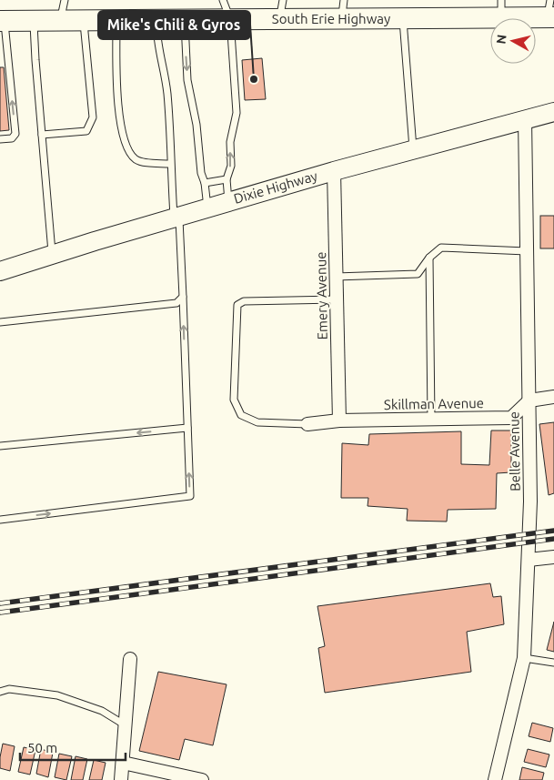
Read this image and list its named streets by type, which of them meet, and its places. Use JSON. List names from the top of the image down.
{
  "streets": {
    "main road": ["South Erie Highway"],
    "street": [
      "Dixie Highway",
      "Emery Avenue",
      "Skillman Avenue",
      "Belle Avenue"
    ]
  },
  "crossings": [
    ["Dixie Highway", "Emery Avenue"],
    ["Dixie Highway", "Belle Avenue"],
    ["Emery Avenue", "Skillman Avenue"],
    ["Skillman Avenue", "Belle Avenue"]
  ],
  "places": ["Mike's Chili & Gyros"],
  "scale_bar": "50 m",
  "north": "left"
}
